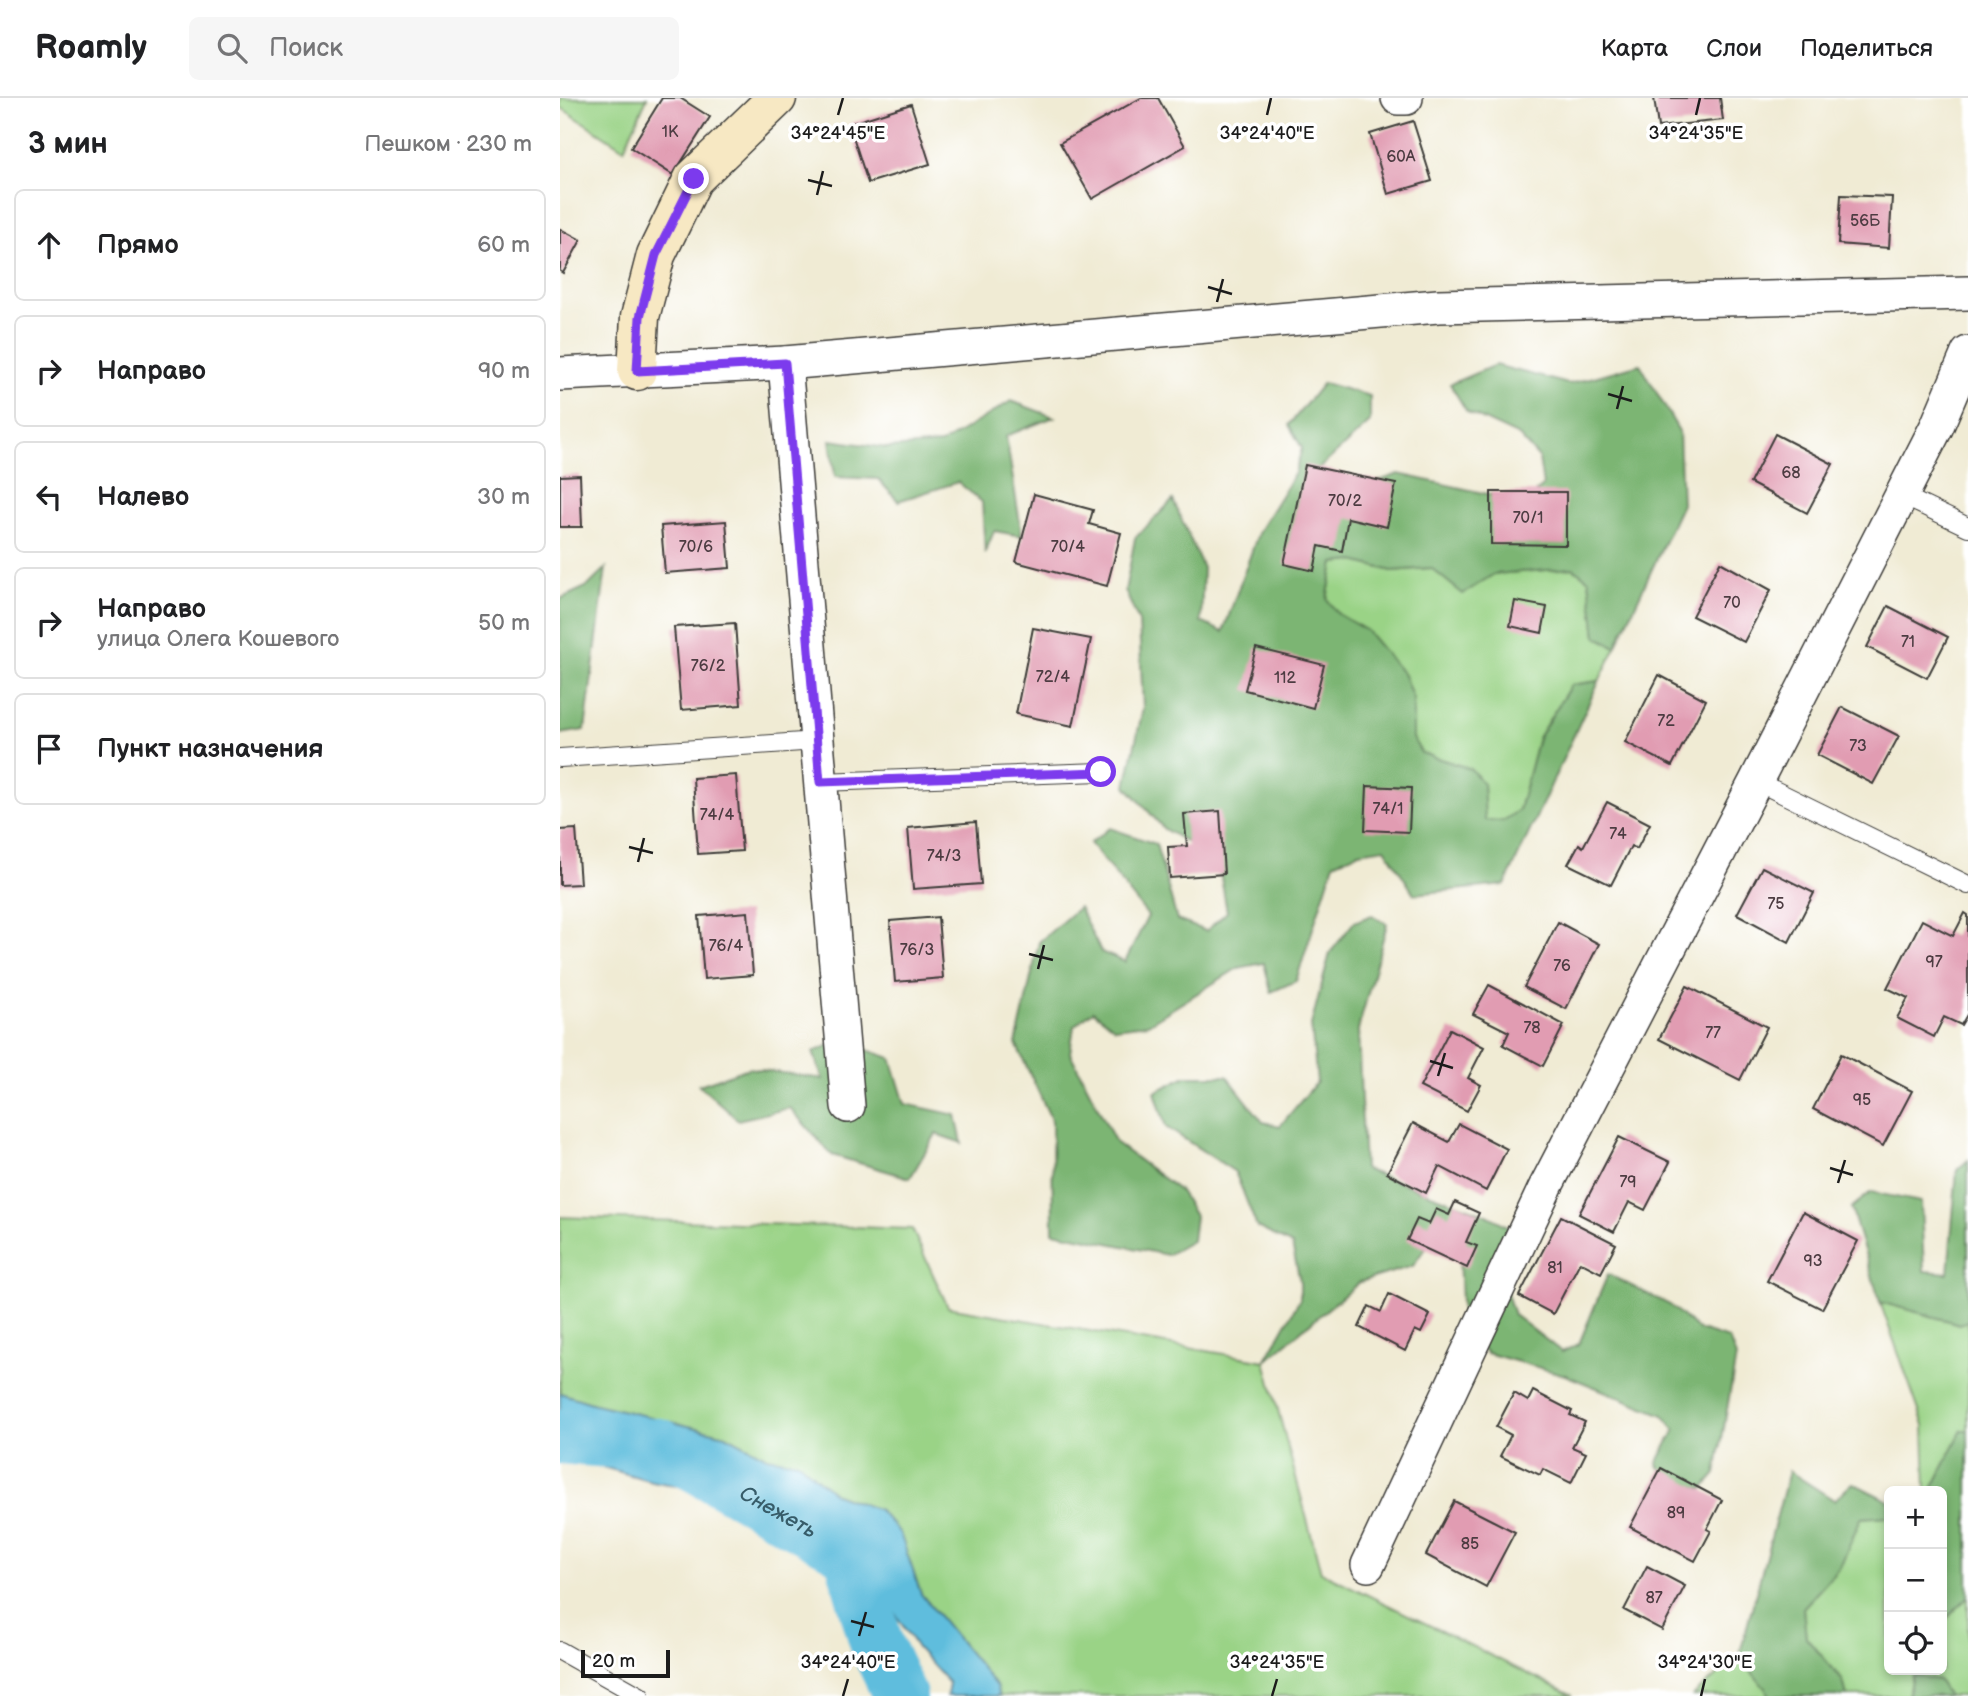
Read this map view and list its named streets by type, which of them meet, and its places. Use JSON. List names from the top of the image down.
{
  "water": ["Снежеть"],
  "house_numbers": [
    "1К",
    "60А",
    "56Б",
    "68",
    "70/2",
    "70/1",
    "70/6",
    "70/4",
    "70",
    "71",
    "76/2",
    "72/4",
    "112",
    "72",
    "73",
    "74/1",
    "74/4",
    "74",
    "74/3",
    "75",
    "76/4",
    "76/3",
    "97",
    "76",
    "78",
    "77",
    "95",
    "79",
    "93",
    "81",
    "89",
    "85",
    "87"
  ],
  "scale_bar": "20 m",
  "page": {
    "header": "Roamly",
    "search": "Поиск",
    "nav": ["Карта", "Слои", "Поделиться"],
    "heading": ["3 мин", "Пешком · 230 m"],
    "list": [
      ["Прямо", "60 m"],
      ["Направо", "90 m"],
      ["Налево", "30 m"],
      ["Направо", "улица Олега Кошевого", "50 m"],
      "Пункт назначения"
    ],
    "map_buttons": ["+", "−"],
    "scale": "20 m"
  },
  "coordinates": [
    "34°24'45\"E",
    "34°24'40\"E",
    "34°24'35\"E",
    "34°24'30\"E"
  ]
}
